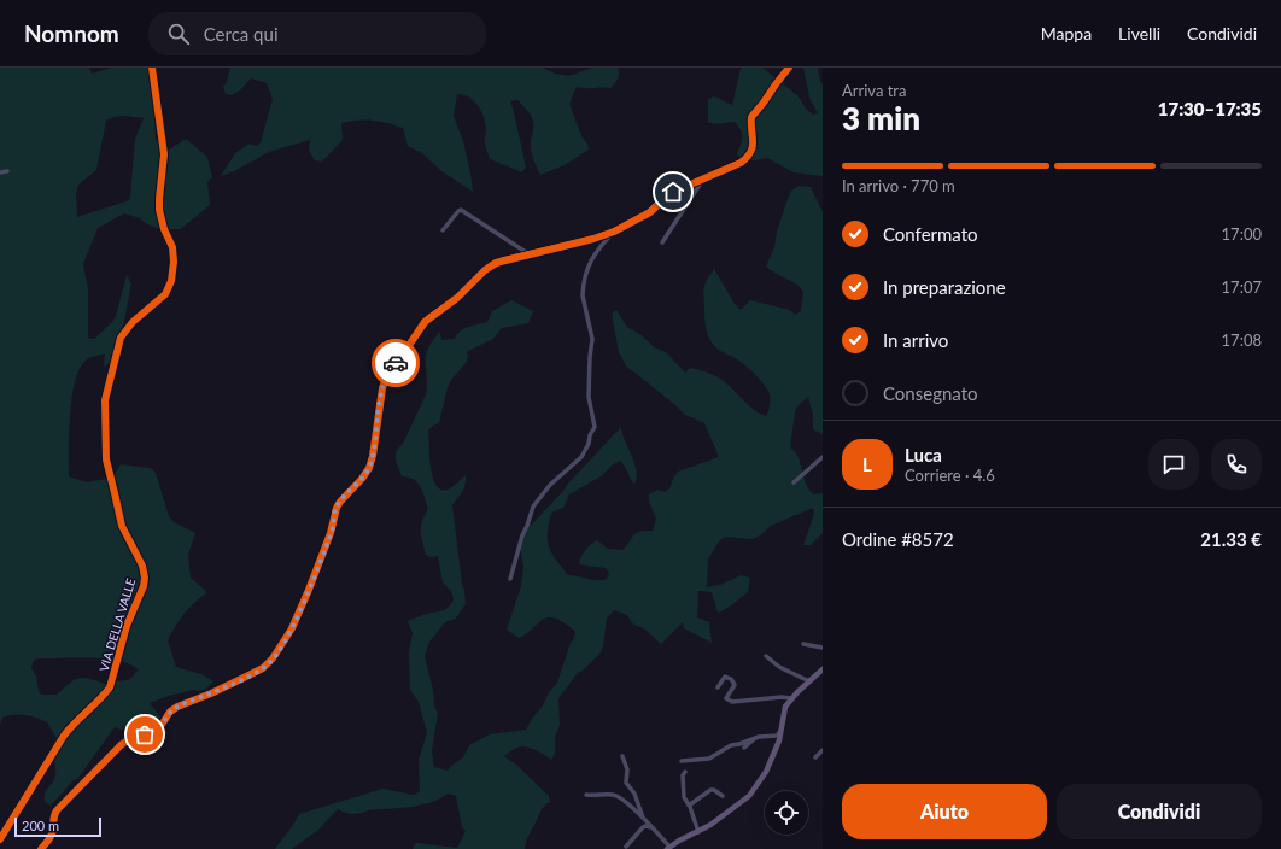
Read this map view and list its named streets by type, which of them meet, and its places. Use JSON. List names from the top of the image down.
{
  "streets": {
    "street": ["VIA DELLA VALLE"]
  },
  "scale_bar": "200 m",
  "page": {
    "header": "Nomnom",
    "search": "Cerca qui",
    "nav": ["Mappa", "Livelli", "Condividi"],
    "heading": ["3 min", "Arriva tra", "17:30–17:35"],
    "panel": [
      "Luca",
      "Corriere · 4.6",
      "Ordine #8572",
      "21.33 €"
    ],
    "bar": "In arrivo · 770 m",
    "list": [
      ["Confermato", "17:00"],
      ["In preparazione", "17:07"],
      ["In arrivo", "17:08"],
      "Consegnato"
    ],
    "round": "L",
    "buttons": ["Aiuto", "Condividi"],
    "scale": "200 m"
  }
}
